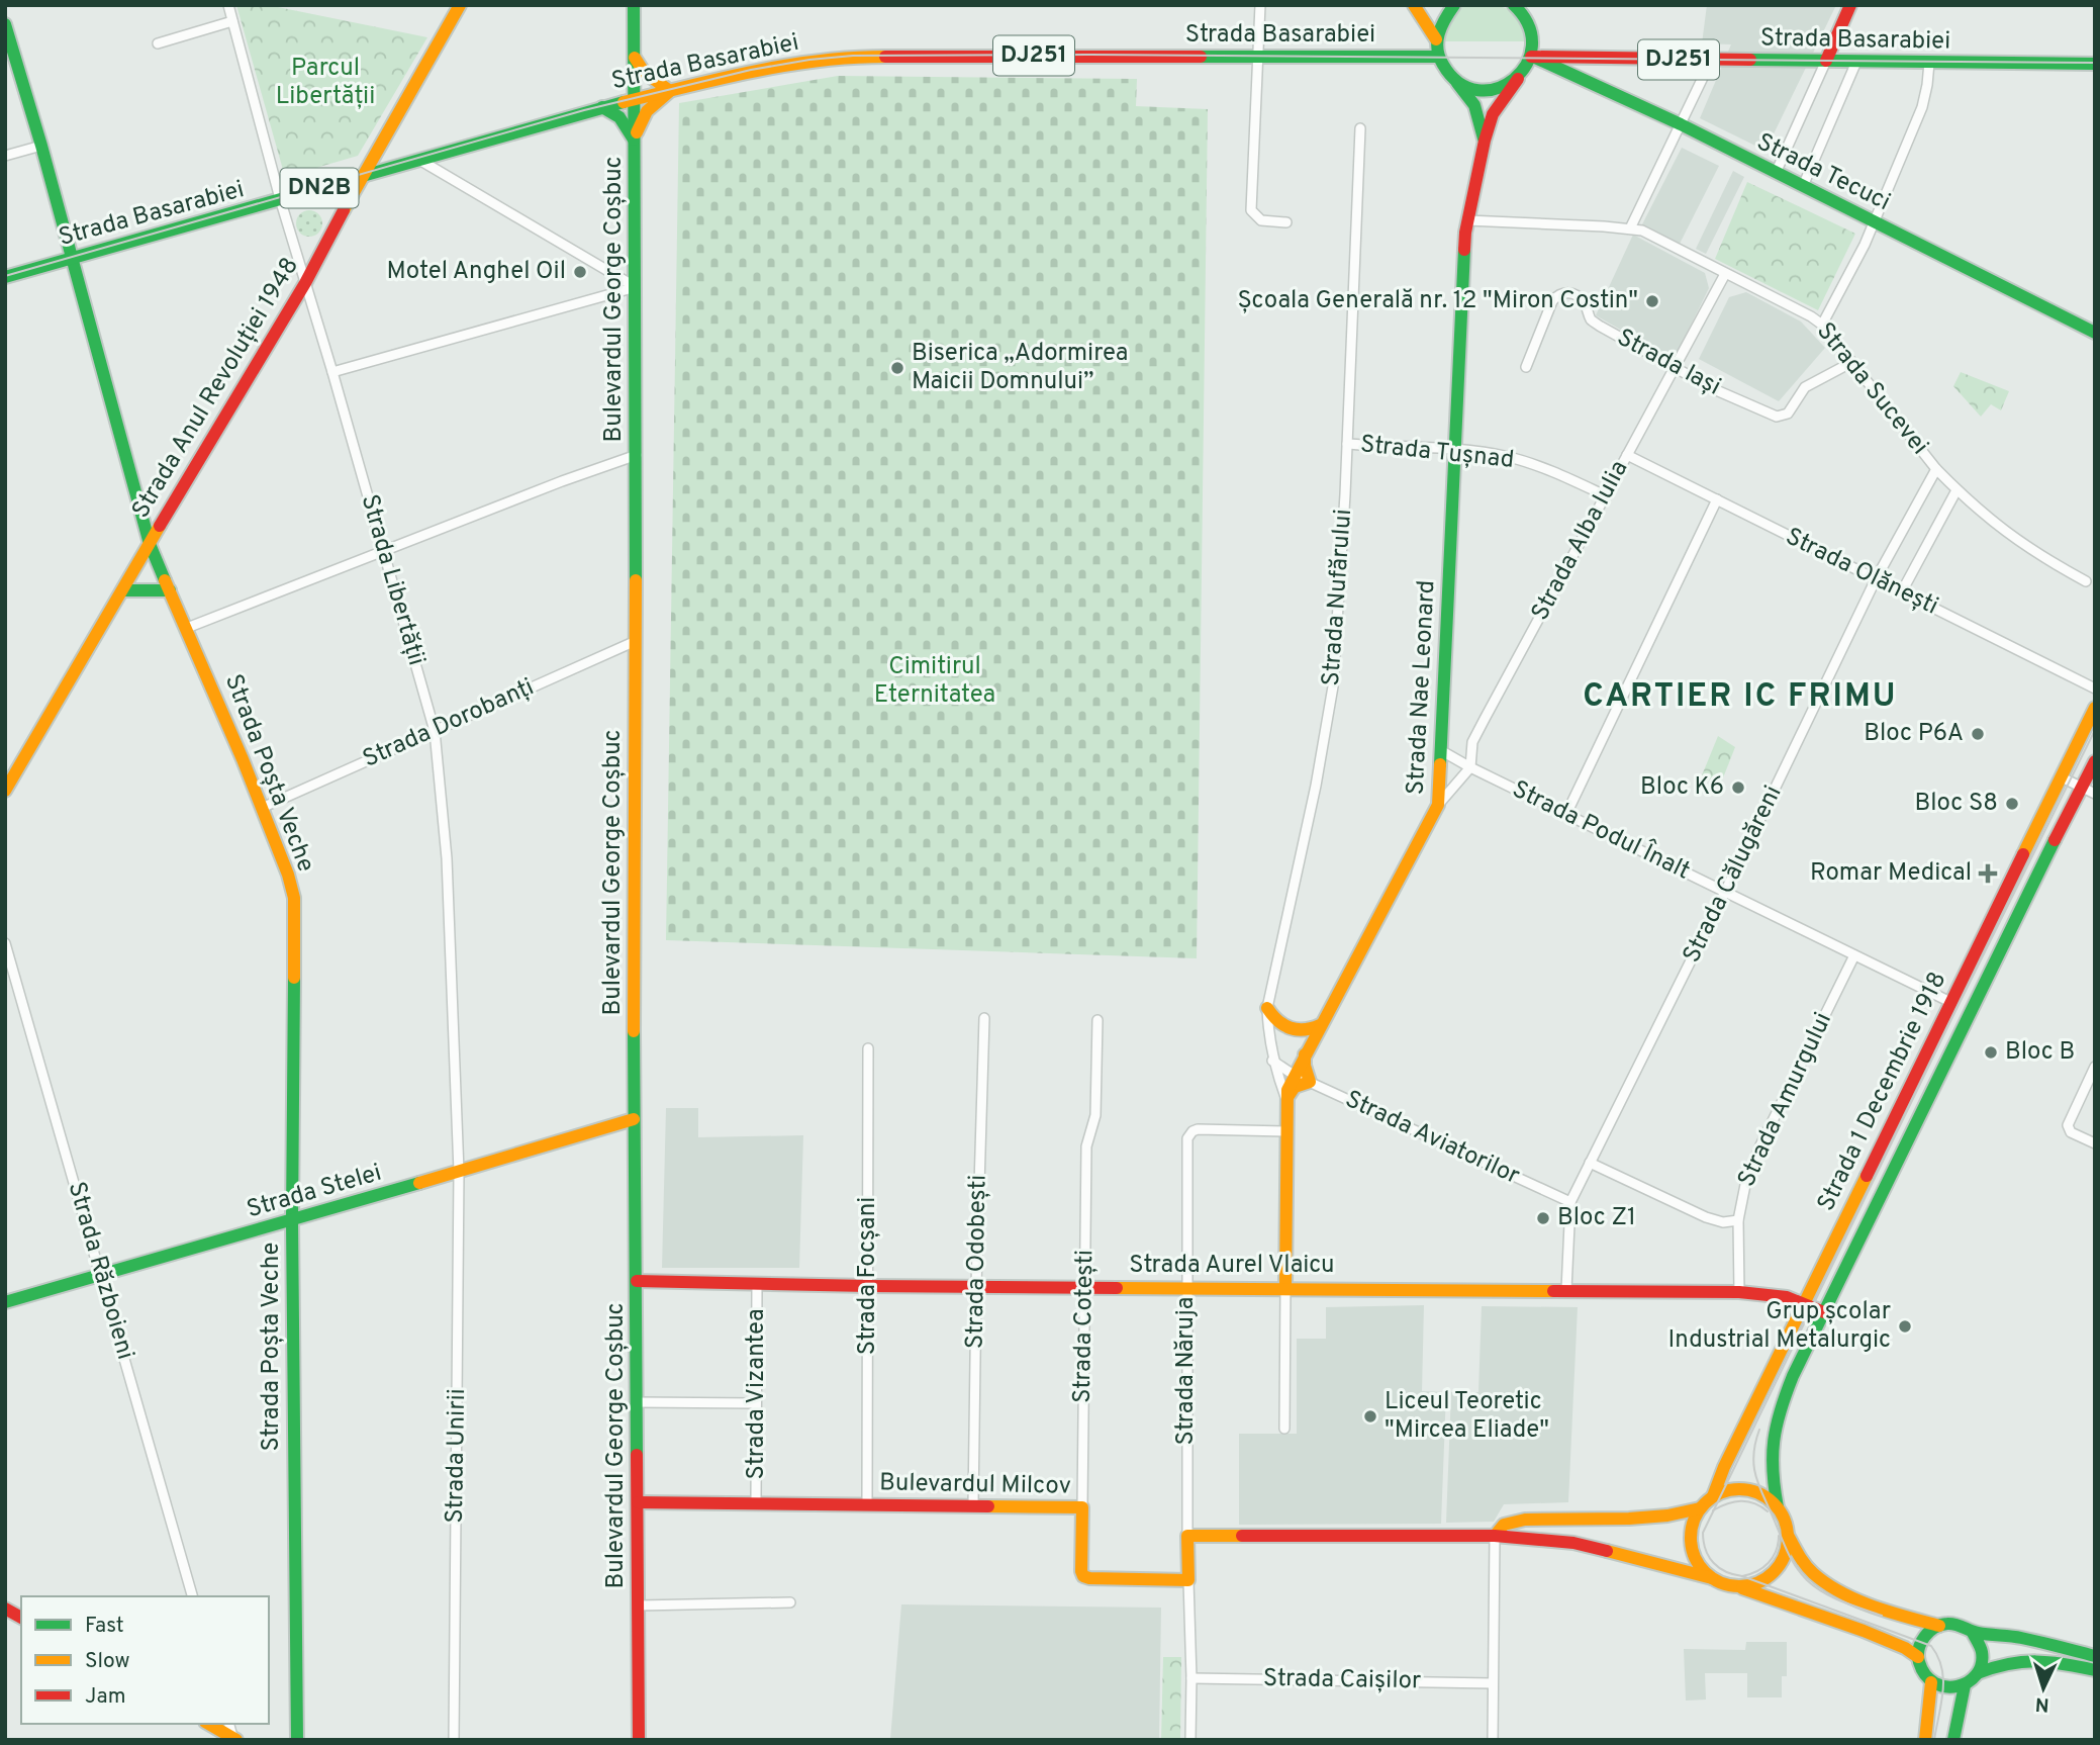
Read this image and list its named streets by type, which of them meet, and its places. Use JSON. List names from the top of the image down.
{
  "streets": {
    "main road": [
      "Strada Basarabiei",
      "DJ251",
      "Strada Tecuci",
      "DN2B",
      "Bulevardul George Coșbuc",
      "Strada Anul Revoluției 1948",
      "Strada Nae Leonard",
      "Strada Poșta Veche",
      "Strada 1 Decembrie 1918",
      "Strada Stelei",
      "Strada Aurel Vlaicu",
      "Bulevardul Milcov"
    ],
    "street": [
      "Strada Iași",
      "Strada Sucevei",
      "Strada Tușnad",
      "Strada Alba Iulia",
      "Strada Olănești",
      "Strada Libertății",
      "Strada Nufărului",
      "Strada Dorobanți",
      "Strada Podul Înalt",
      "Strada Călugăreni",
      "Strada Amurgului",
      "Strada Aviatorilor",
      "Strada Odobești",
      "Strada Războieni",
      "Strada Focșani",
      "Strada Cotești",
      "Strada Năruja",
      "Strada Vizantea",
      "Strada Unirii",
      "Strada Caișilor"
    ]
  },
  "crossings": [
    ["Strada Basarabiei", "Strada Tecuci"],
    ["Strada Basarabiei", "Bulevardul George Coșbuc"],
    ["Strada Basarabiei", "Strada Anul Revoluției 1948"],
    ["Strada Basarabiei", "Strada Libertății"],
    ["Strada Basarabiei", "Strada Nae Leonard"],
    ["Strada Basarabiei", "Strada Poșta Veche"],
    ["Strada Tecuci", "Strada Nae Leonard"],
    ["Bulevardul George Coșbuc", "Strada Dorobanți"],
    ["Bulevardul George Coșbuc", "Strada Stelei"],
    ["Bulevardul George Coșbuc", "Strada Aurel Vlaicu"],
    ["Bulevardul George Coșbuc", "Bulevardul Milcov"],
    ["Strada Iași", "Strada Sucevei"],
    ["Strada Iași", "Strada Alba Iulia"],
    ["Strada Anul Revoluției 1948", "Strada Libertății"],
    ["Strada Anul Revoluției 1948", "Strada Poșta Veche"],
    ["Strada Sucevei", "Strada Alba Iulia"],
    ["Strada Sucevei", "Strada Nae Leonard"],
    ["Strada Sucevei", "Strada Călugăreni"],
    ["Strada Tușnad", "Strada Alba Iulia"],
    ["Strada Tușnad", "Strada Nufărului"],
    ["Strada Tușnad", "Strada Nae Leonard"],
    ["Strada Alba Iulia", "Strada Olănești"],
    ["Strada Alba Iulia", "Strada Nae Leonard"],
    ["Strada Alba Iulia", "Strada Podul Înalt"],
    ["Strada Olănești", "Strada Călugăreni"],
    ["Strada Libertății", "Strada Dorobanți"],
    ["Strada Libertății", "Strada Stelei"],
    ["Strada Libertății", "Strada Unirii"],
    ["Strada Nufărului", "Strada Nae Leonard"],
    ["Strada Nae Leonard", "Strada Podul Înalt"],
    ["Strada Nae Leonard", "Strada Aviatorilor"],
    ["Strada Nae Leonard", "Strada Aurel Vlaicu"],
    ["Strada Nae Leonard", "Strada Năruja"],
    ["Strada Dorobanți", "Strada Poșta Veche"],
    ["Strada Poșta Veche", "Strada Stelei"],
    ["Strada Podul Înalt", "Strada Călugăreni"],
    ["Strada Podul Înalt", "Strada 1 Decembrie 1918"],
    ["Strada Podul Înalt", "Strada Amurgului"],
    ["Strada Călugăreni", "Strada Aviatorilor"],
    ["Strada Călugăreni", "Strada Aurel Vlaicu"],
    ["Strada 1 Decembrie 1918", "Strada Aurel Vlaicu"],
    ["Strada Amurgului", "Strada Aurel Vlaicu"],
    ["Strada Stelei", "Strada Războieni"],
    ["Strada Stelei", "Strada Unirii"],
    ["Strada Odobești", "Strada Aurel Vlaicu"],
    ["Strada Odobești", "Bulevardul Milcov"],
    ["Strada Aurel Vlaicu", "Strada Focșani"],
    ["Strada Aurel Vlaicu", "Strada Cotești"],
    ["Strada Aurel Vlaicu", "Strada Năruja"],
    ["Strada Aurel Vlaicu", "Strada Vizantea"],
    ["Strada Focșani", "Bulevardul Milcov"],
    ["Strada Cotești", "Bulevardul Milcov"],
    ["Strada Vizantea", "Bulevardul Milcov"]
  ],
  "districts": ["CARTIER IC FRIMU"],
  "parks": ["Parcul Libertății", "Cimitirul Eternitatea"],
  "places": {
    "other": [
      "Motel Anghel Oil",
      "Școala Generală nr. 12 \"Miron Costin\"",
      "Biserica „Adormirea Maicii Domnului”",
      "Bloc P6A",
      "Bloc K6",
      "Bloc S8",
      "Bloc B",
      "Bloc Z1",
      "Grup școlar Industrial Metalurgic",
      "Liceul Teoretic \"Mircea Eliade\""
    ],
    "health": ["Romar Medical"]
  },
  "legend": ["Fast", "Slow", "Jam"],
  "north": "bottom"
}
